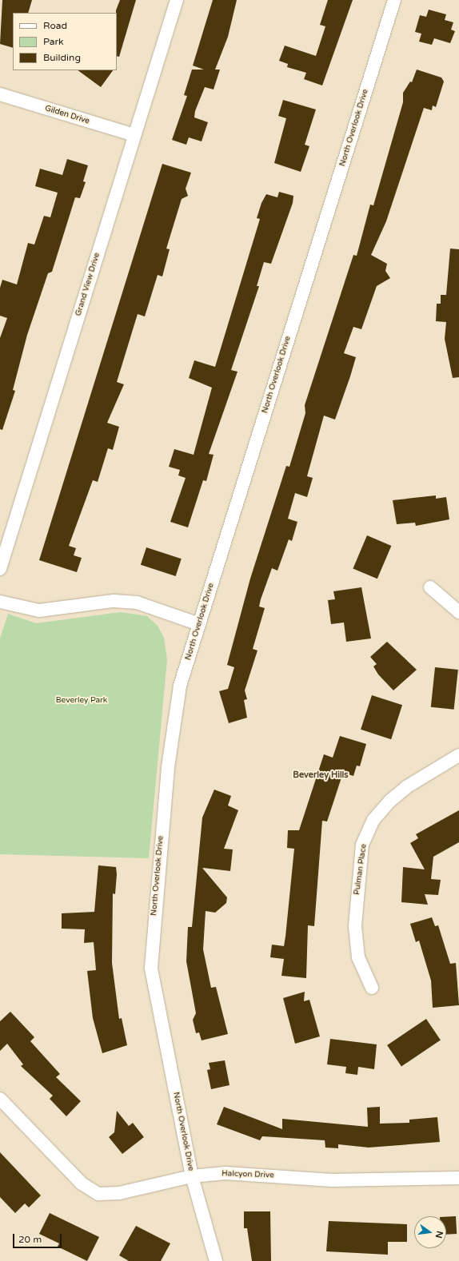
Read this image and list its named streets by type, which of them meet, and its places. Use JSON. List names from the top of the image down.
{
  "streets": {
    "street": [
      "Gilden Drive",
      "North Overlook Drive",
      "Grand View Drive",
      "Pulman Place",
      "Halcyon Drive"
    ]
  },
  "crossings": [
    ["Gilden Drive", "Grand View Drive"],
    ["North Overlook Drive", "Halcyon Drive"]
  ],
  "districts": ["Beverley Hills"],
  "parks": ["Beverley Park"],
  "legend": ["Road", "Park", "Building"],
  "scale_bar": "20 m",
  "north": "right"
}
